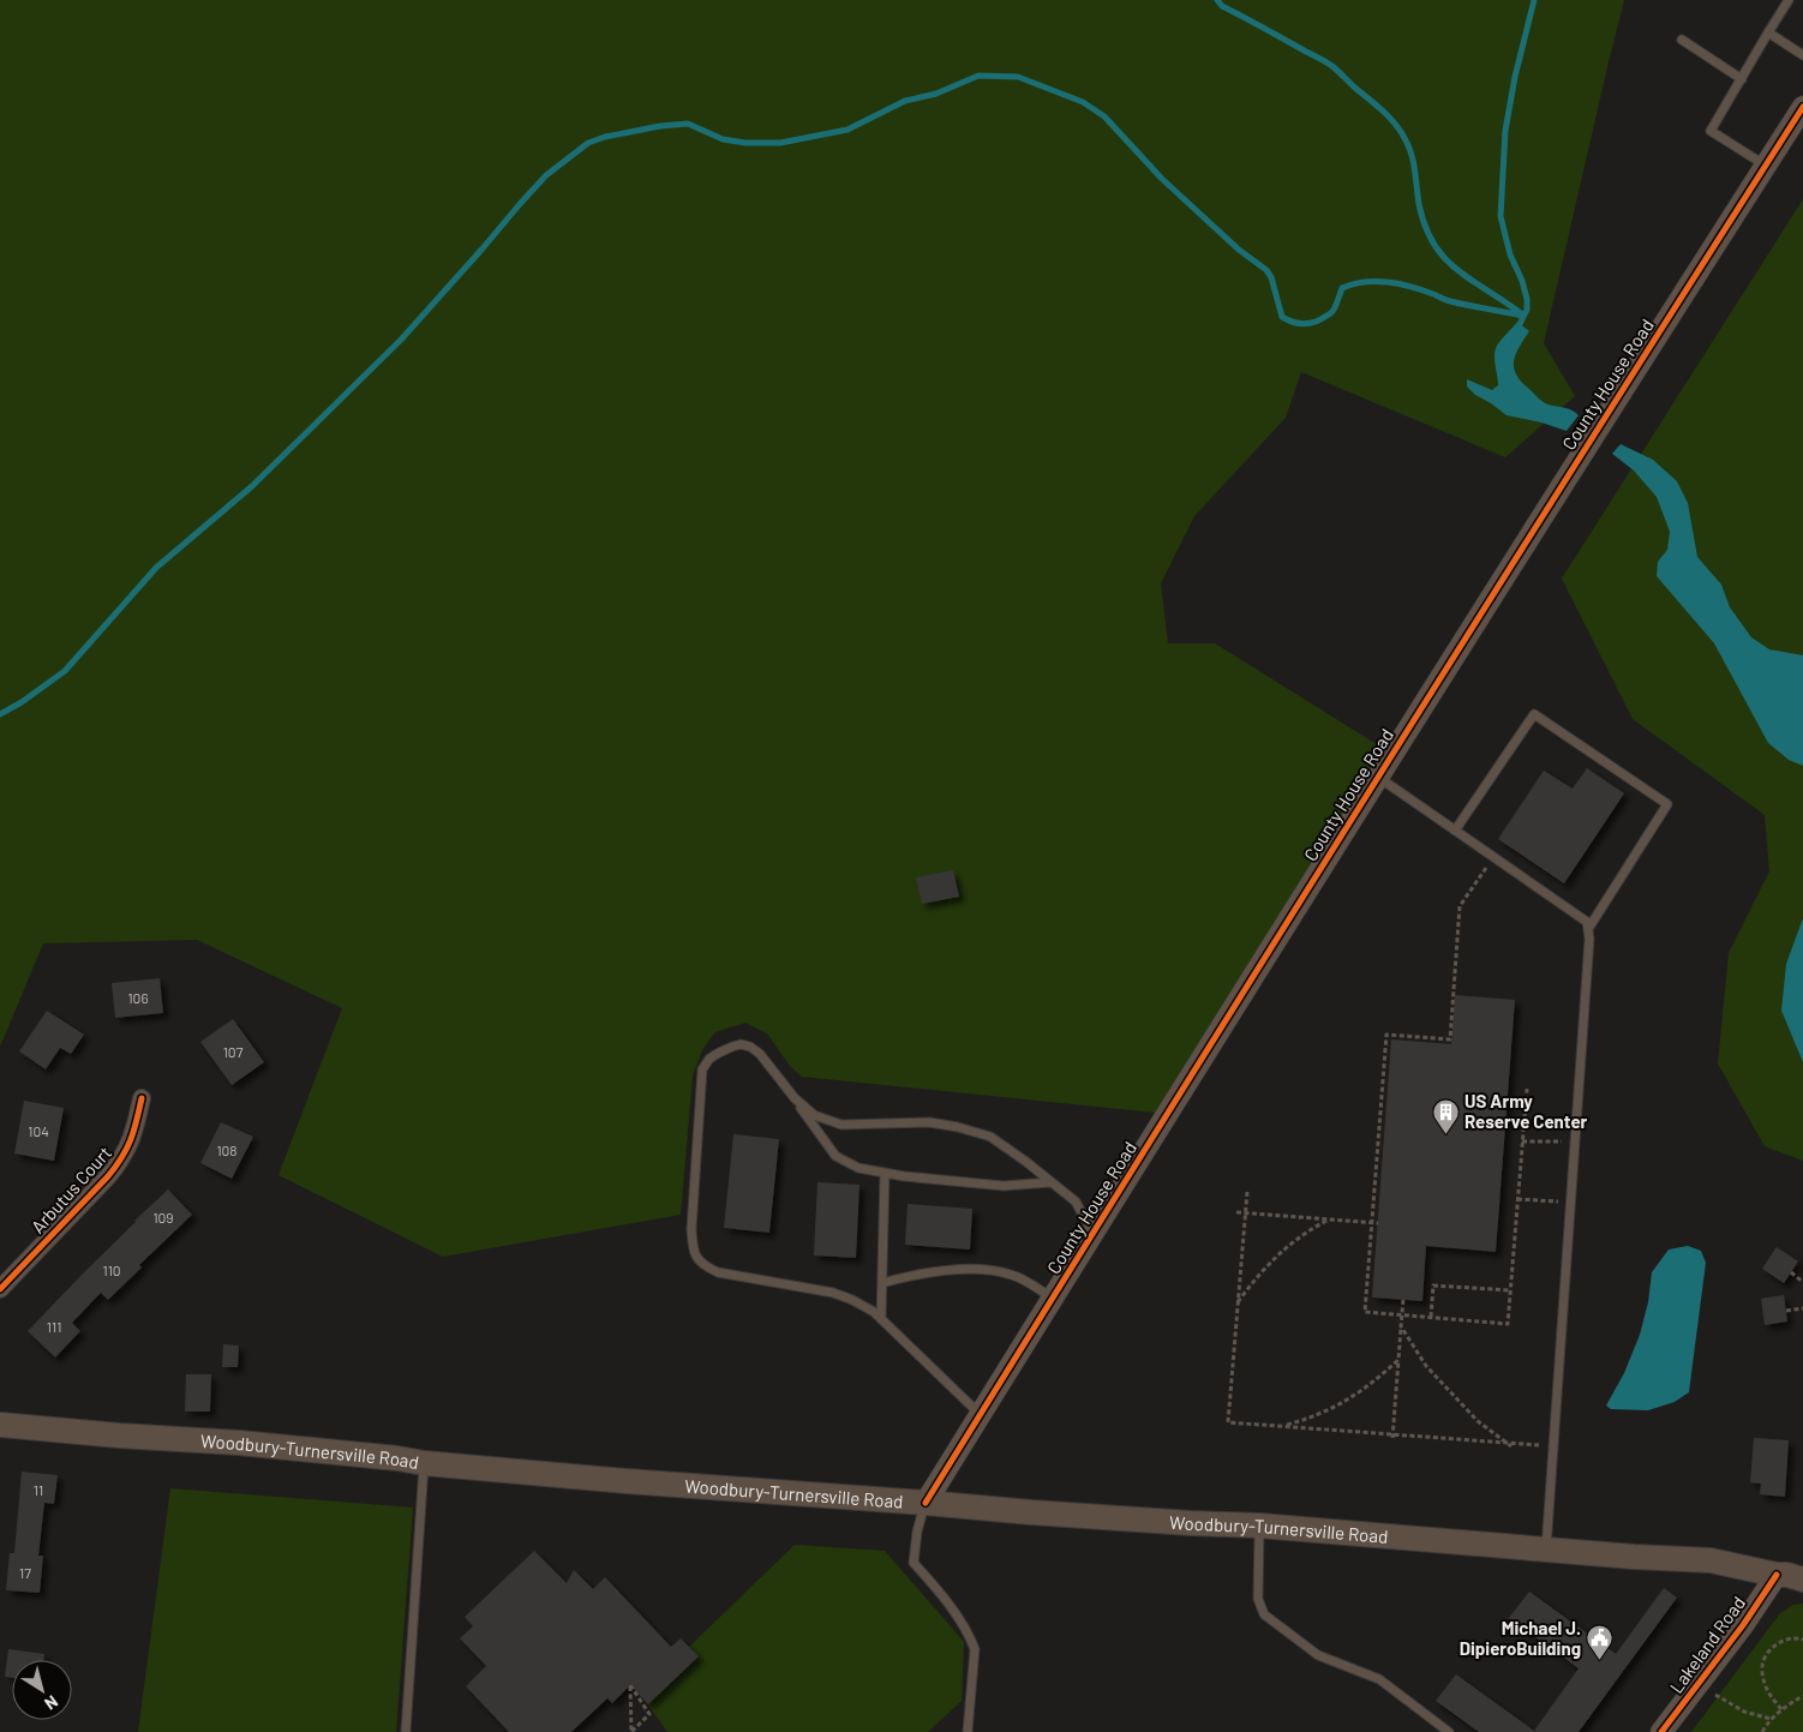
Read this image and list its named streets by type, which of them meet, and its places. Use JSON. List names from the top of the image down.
{
  "streets": {
    "main road": ["Woodbury-Turnersville Road"],
    "street": ["County House Road", "Arbutus Court", "Lakeland Road"]
  },
  "crossings": [
    ["County House Road", "Woodbury-Turnersville Road"],
    ["Woodbury-Turnersville Road", "Lakeland Road"]
  ],
  "places": {
    "building": ["US Army Reserve Center"],
    "public building": ["Michael J. DipieroBuilding"]
  },
  "house_numbers": [
    "106",
    "107",
    "104",
    "108",
    "109",
    "110",
    "111",
    "11",
    "17"
  ],
  "north": "bottom right"
}
